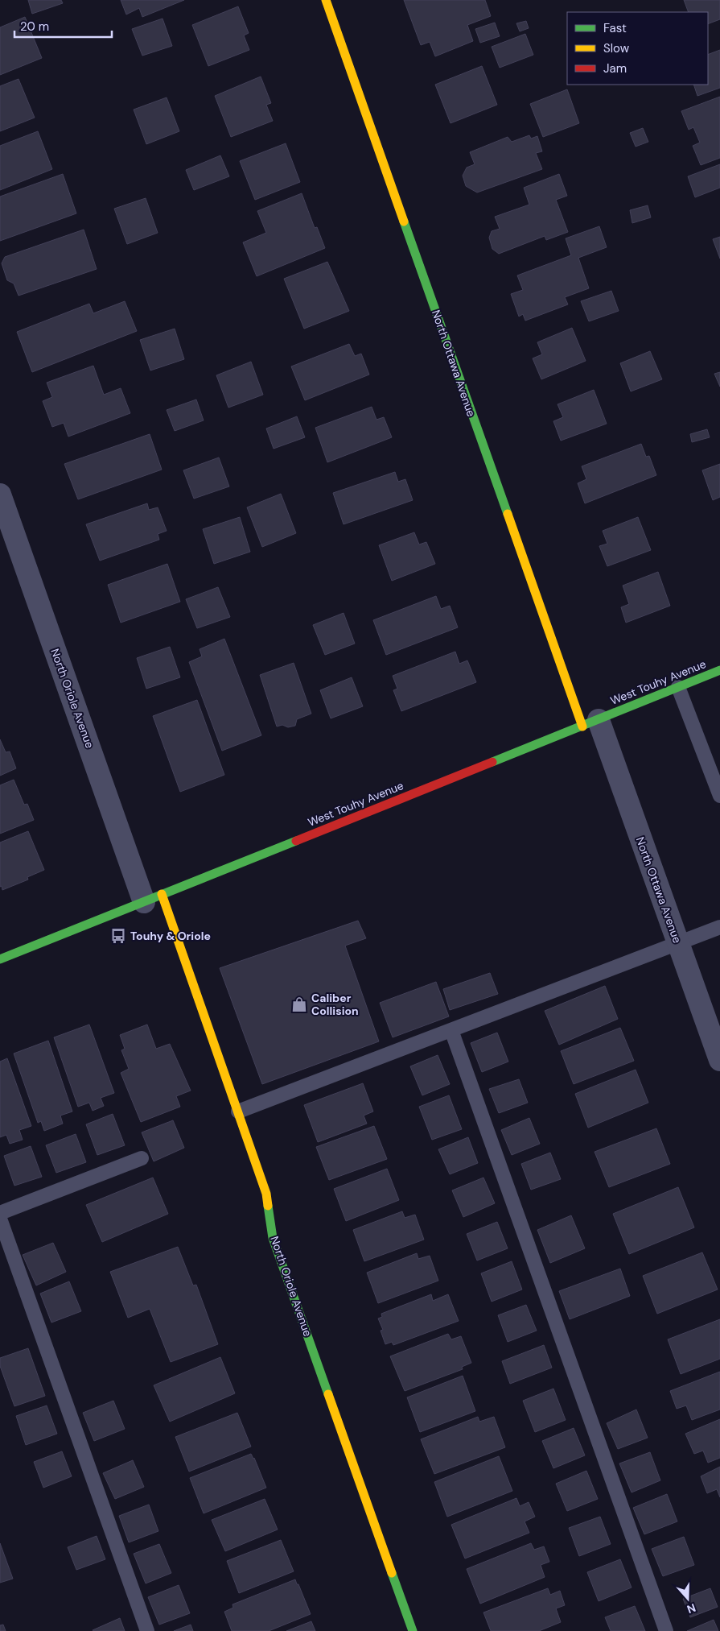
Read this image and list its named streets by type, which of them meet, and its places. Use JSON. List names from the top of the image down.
{
  "streets": {
    "street": ["North Ottawa Avenue", "West Touhy Avenue", "North Oriole Avenue"]
  },
  "crossings": [
    ["North Ottawa Avenue", "West Touhy Avenue"],
    ["West Touhy Avenue", "North Oriole Avenue"]
  ],
  "places": {
    "bus stop": ["Touhy & Oriole"],
    "shop": ["Caliber Collision"]
  },
  "legend": ["Fast", "Slow", "Jam"],
  "scale_bar": "20 m",
  "north": "bottom"
}
